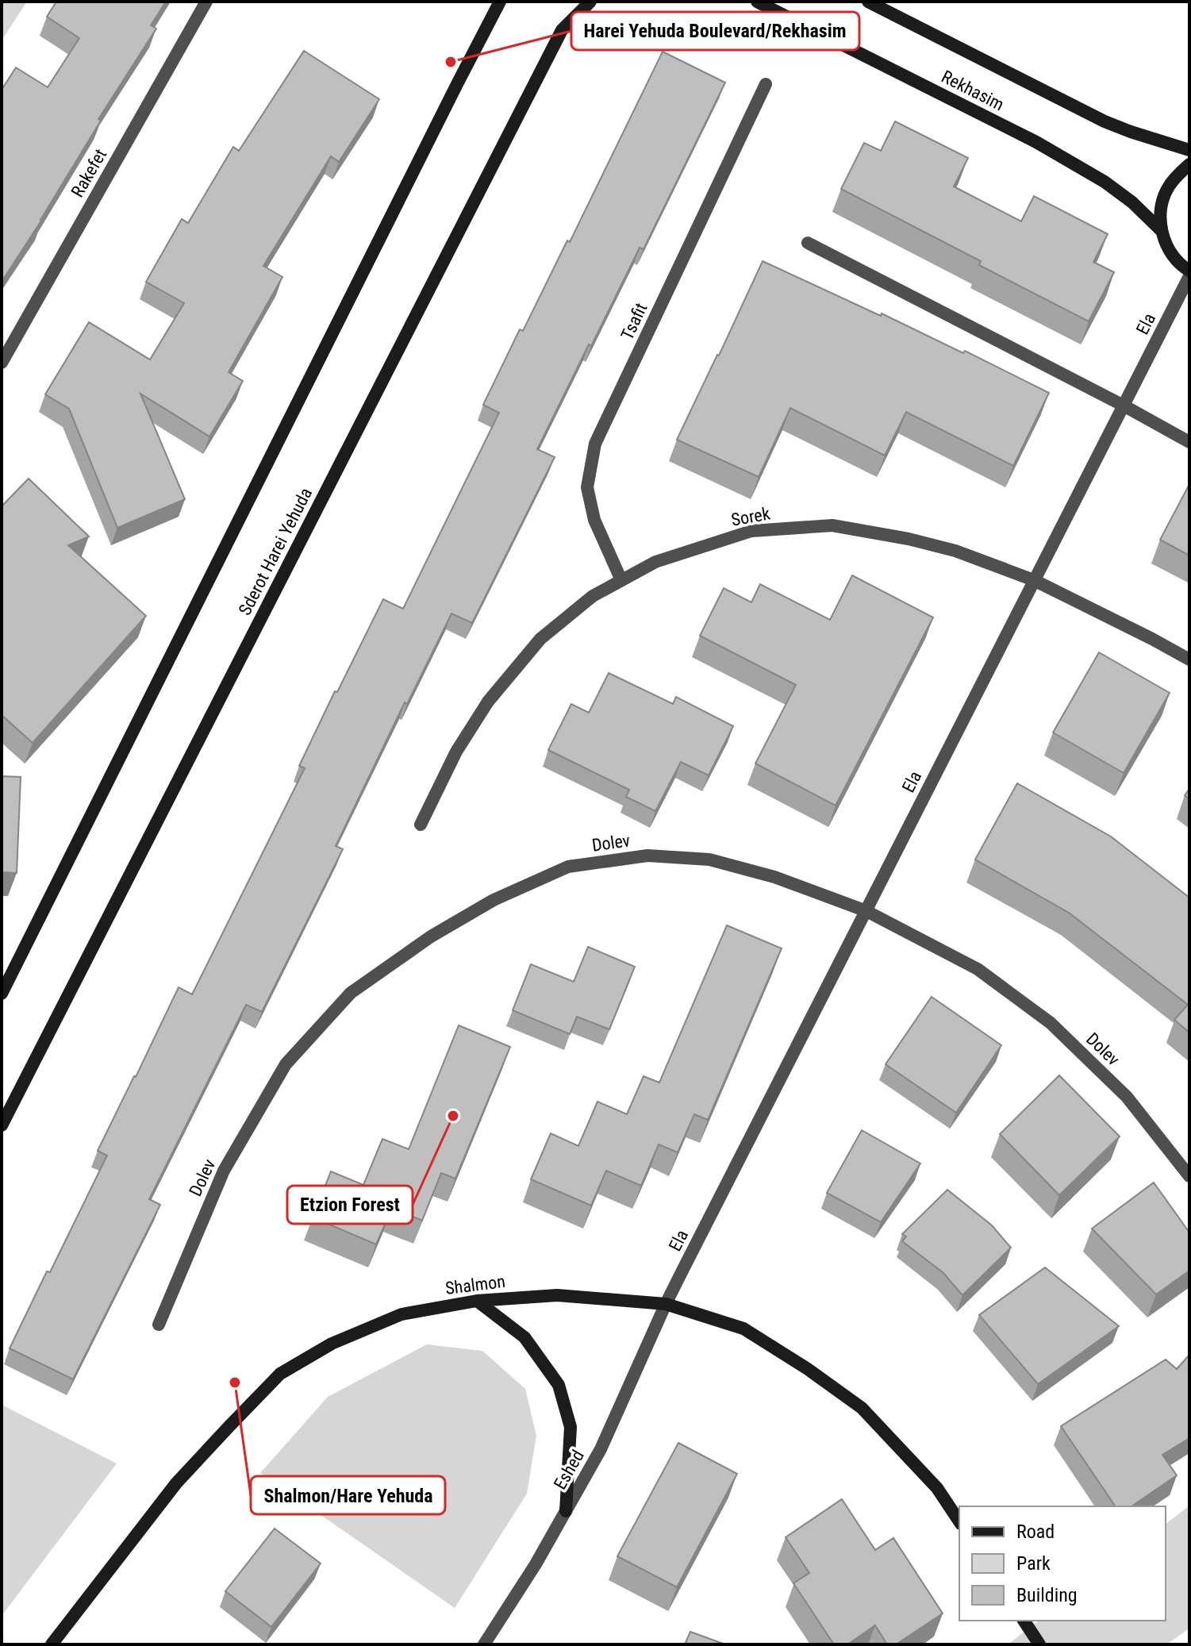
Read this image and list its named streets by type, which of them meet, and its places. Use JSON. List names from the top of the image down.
{
  "streets": {
    "street": [
      "Rekhasim",
      "Rakefet",
      "Tsafit",
      "Ela",
      "Sorek",
      "Sderot Harei Yehuda",
      "Dolev",
      "Shalmon",
      "Eshed"
    ]
  },
  "crossings": [
    ["Tsafit", "Sorek"],
    ["Ela", "Sorek"],
    ["Ela", "Dolev"],
    ["Ela", "Shalmon"],
    ["Ela", "Eshed"],
    ["Shalmon", "Eshed"]
  ],
  "places": ["Harei Yehuda Boulevard/Rekhasim", "Etzion Forest", "Shalmon/Hare Yehuda"],
  "legend": ["Road", "Park", "Building"]
}
